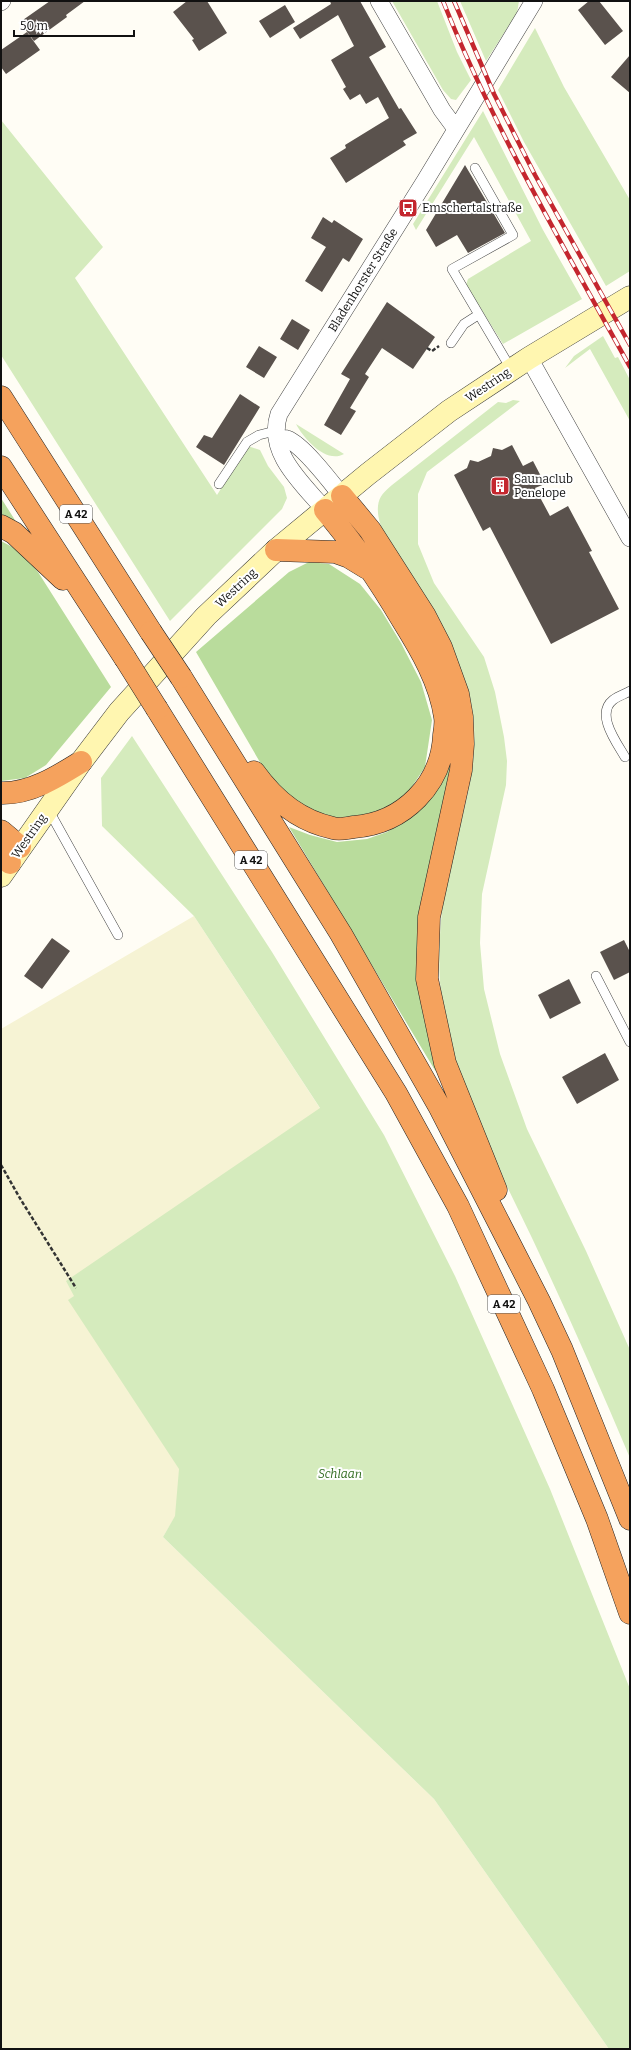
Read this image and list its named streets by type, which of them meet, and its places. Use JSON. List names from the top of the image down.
{
  "streets": {
    "highway": ["A 42"],
    "main road": ["Westring"],
    "street": ["Bladenhorster Straße"]
  },
  "crossings": [
    ["Bladenhorster Straße", "Westring"]
  ],
  "parks": ["Schlaan"],
  "places": {
    "bus stop": ["Emschertalstraße"],
    "building": ["Saunaclub Penelope"]
  },
  "scale_bar": "50 m"
}
